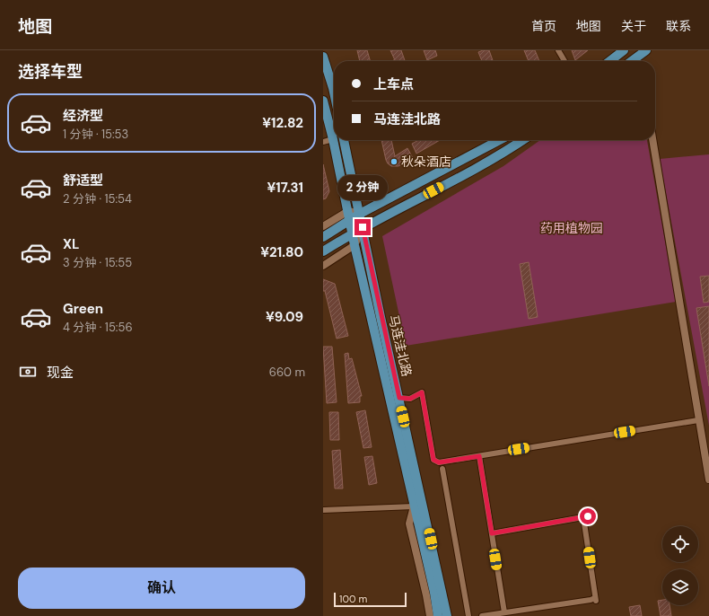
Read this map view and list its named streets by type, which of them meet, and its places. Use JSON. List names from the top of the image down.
{
  "streets": {
    "main road": ["马连洼北路"]
  },
  "parks": ["药用植物园"],
  "places": ["秋朵酒店"],
  "scale_bar": "100 m",
  "page": {
    "header": "地图",
    "nav": [
      "首页",
      "地图",
      "关于",
      "联系"
    ],
    "heading": "选择车型",
    "banner": ["上车点", "马连洼北路"],
    "list": [
      {
        "name": "经济型",
        "note": "1 分钟 · 15:53",
        "value": "¥12.82"
      },
      {
        "name": "舒适型",
        "note": "2 分钟 · 15:54",
        "value": "¥17.31"
      },
      {
        "name": "XL",
        "note": "3 分钟 · 15:55",
        "value": "¥21.80"
      },
      {
        "name": "Green",
        "note": "4 分钟 · 15:56",
        "value": "¥9.09"
      }
    ],
    "bubble": "2 分钟",
    "pay": ["现金", "660 m"],
    "buttons": "确认",
    "scale": "100 m"
  }
}
